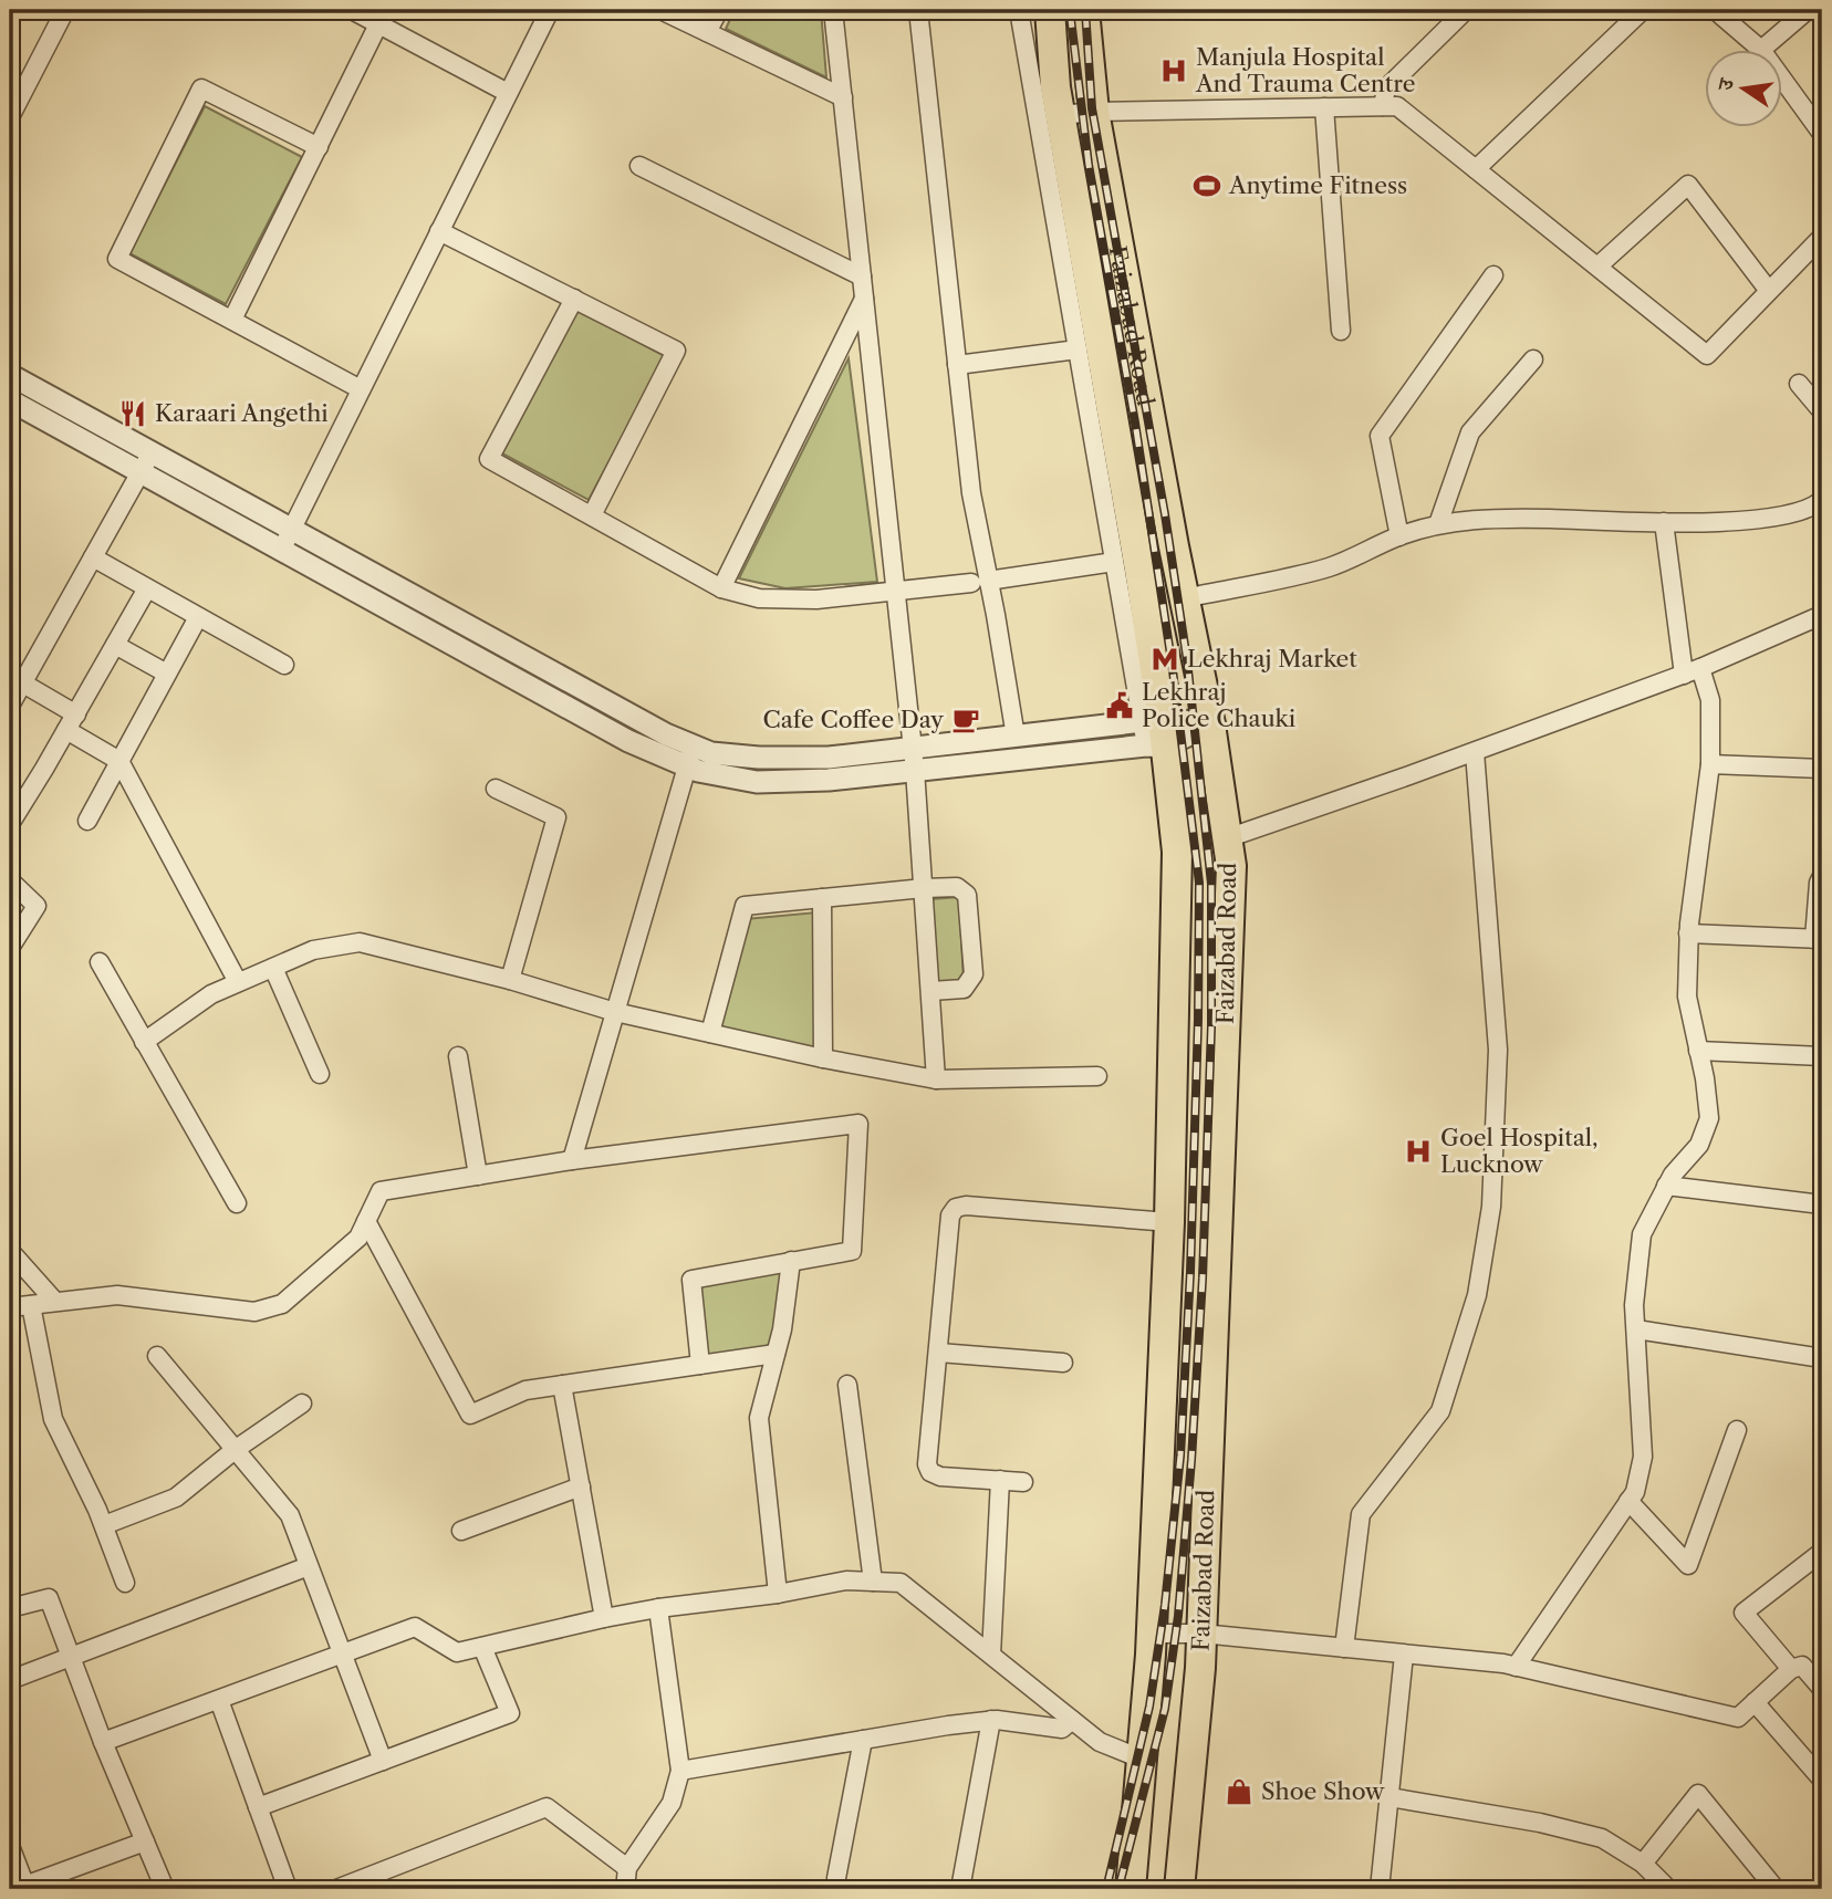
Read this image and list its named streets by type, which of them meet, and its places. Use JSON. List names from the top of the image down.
{
  "streets": {
    "main road": ["Faizabad Road"]
  },
  "places": {
    "hospital": ["Manjula Hospital And Trauma Centre", "Goel Hospital, Lucknow"],
    "sports": ["Anytime Fitness"],
    "restaurant": ["Karaari Angethi"],
    "metro station": ["Lekhraj Market"],
    "public building": ["Lekhraj Police Chauki"],
    "cafe": ["Cafe Coffee Day"],
    "shop": ["Shoe Show"]
  },
  "north": "left"
}
